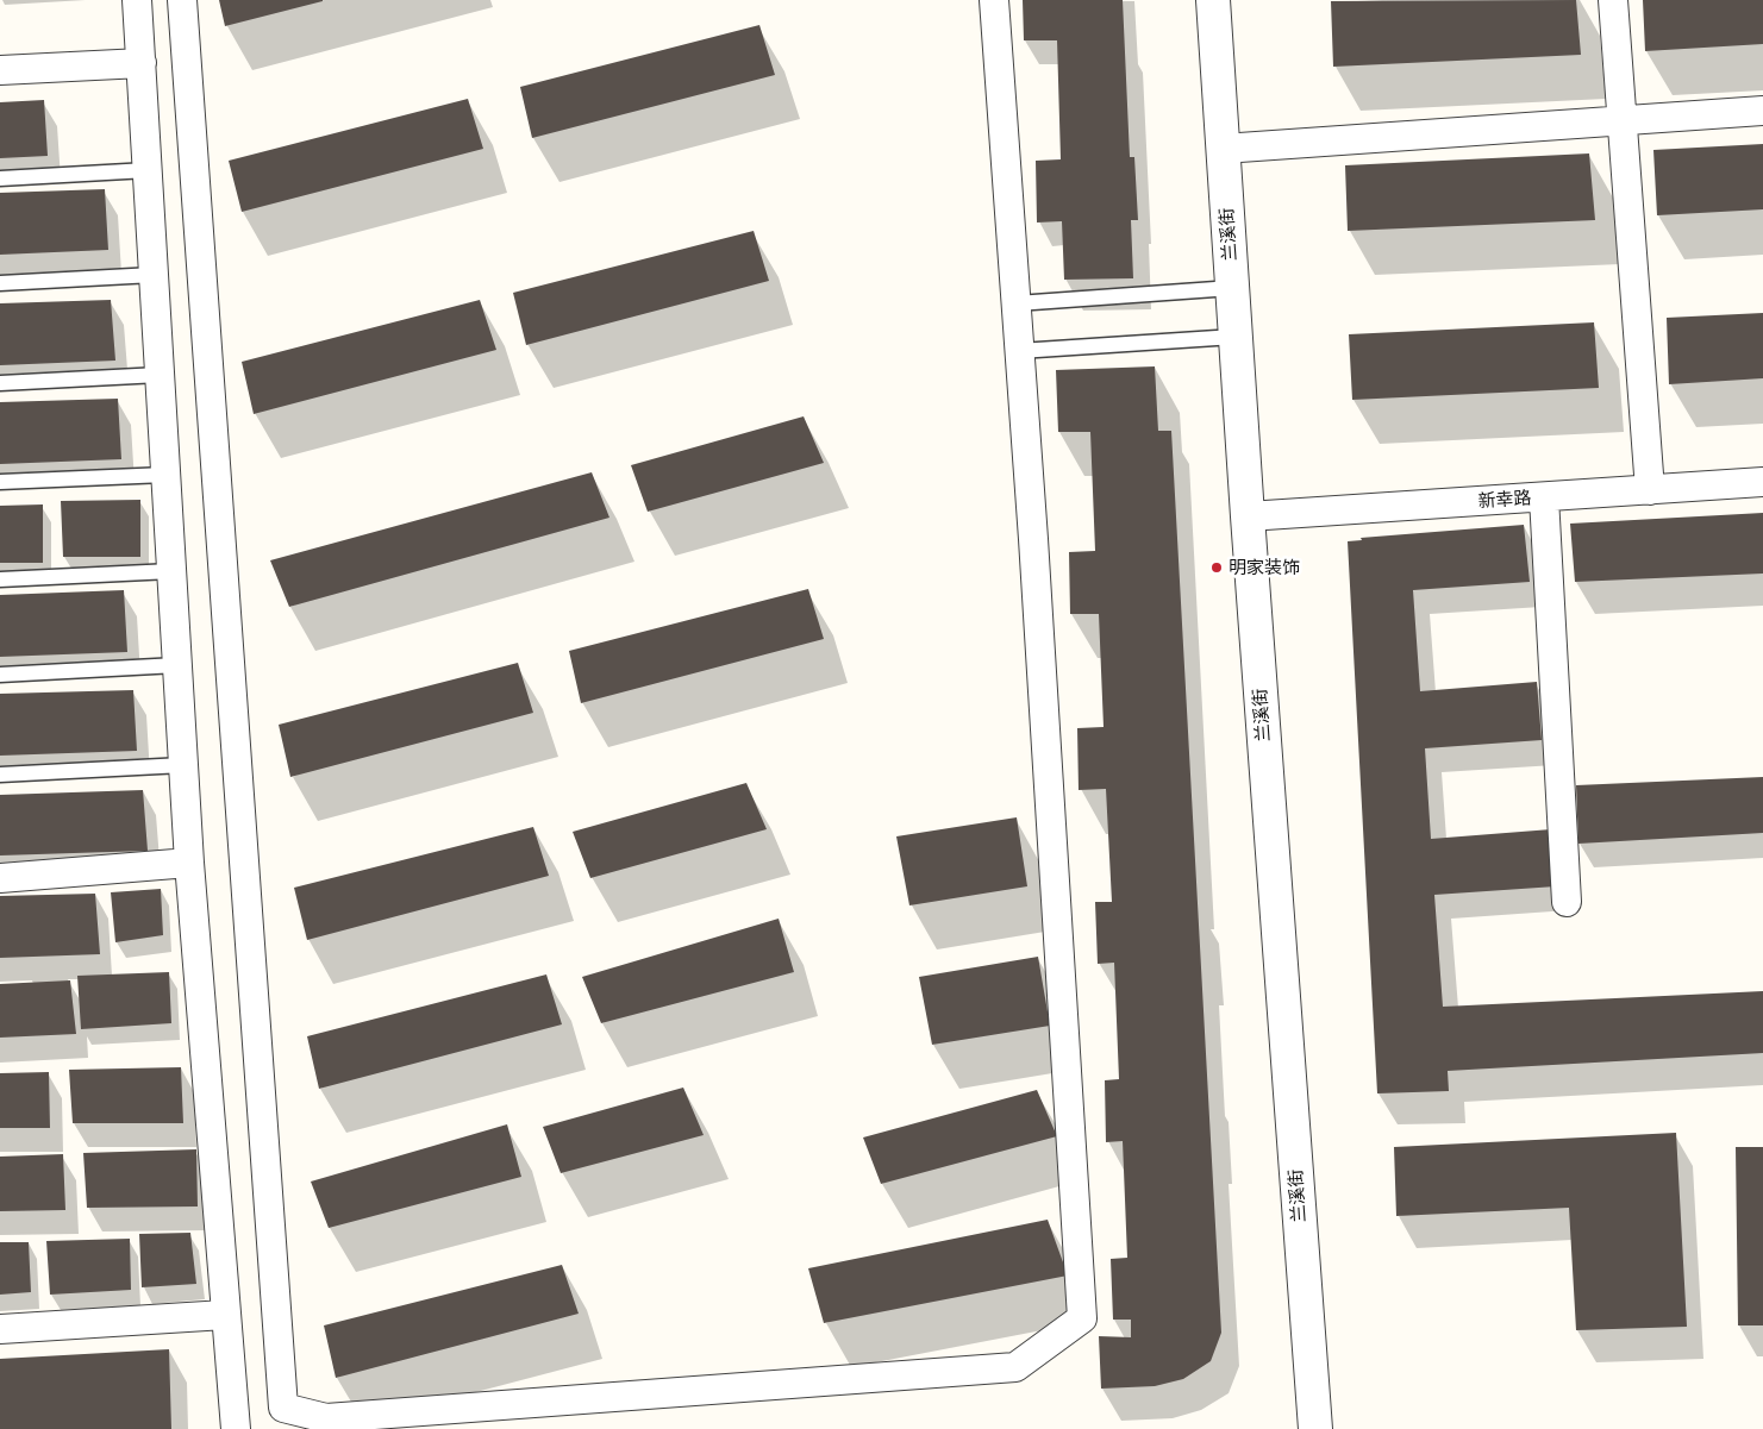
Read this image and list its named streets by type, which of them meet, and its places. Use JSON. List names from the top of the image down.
{
  "streets": {
    "street": ["兰溪街", "新幸路"]
  },
  "crossings": [
    ["兰溪街", "新幸路"]
  ],
  "places": ["明家装饰"]
}
